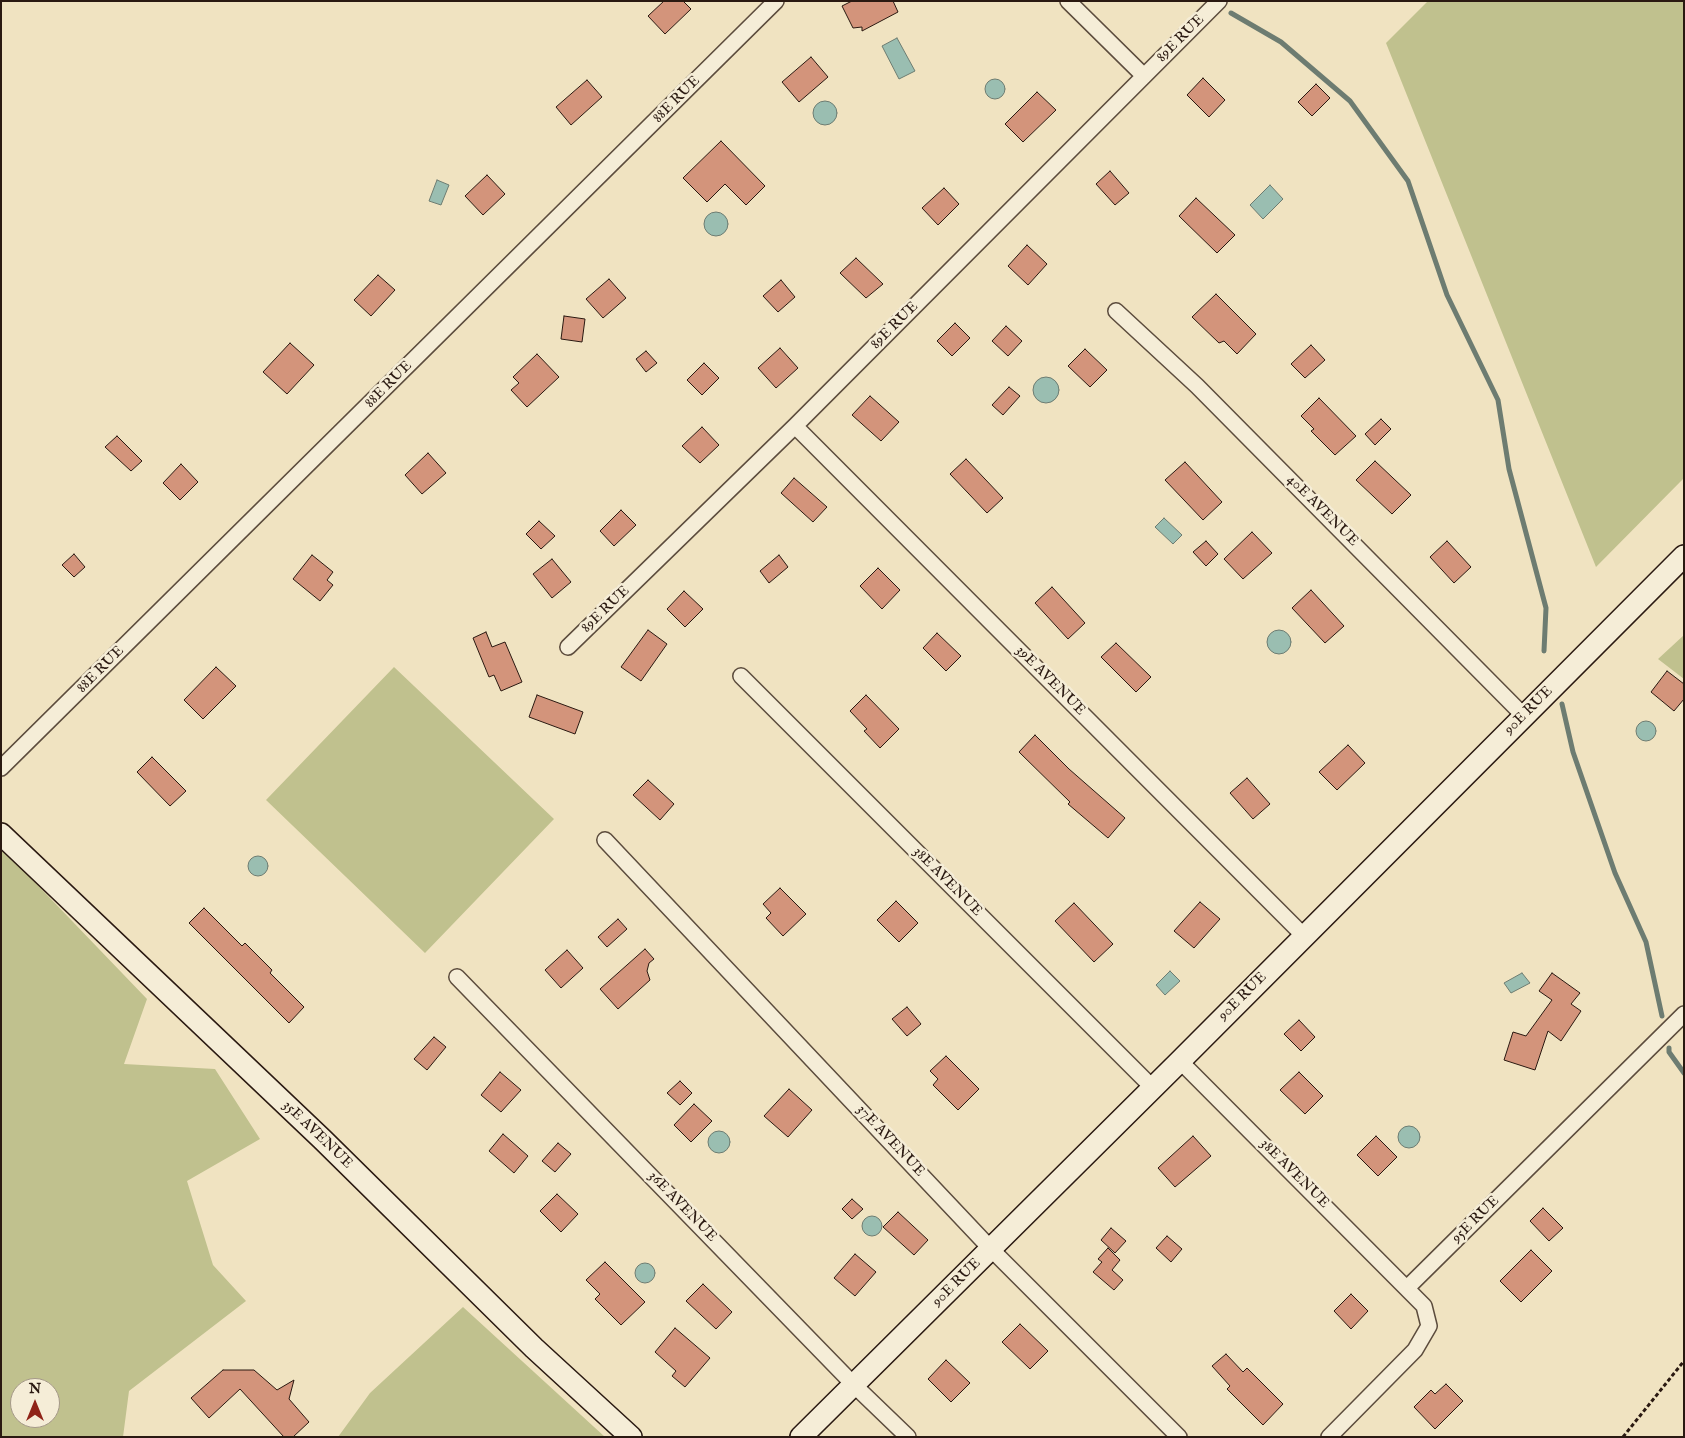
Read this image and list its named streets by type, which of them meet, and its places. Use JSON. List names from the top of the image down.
{
  "streets": {
    "street": [
      "89E RUE",
      "88E RUE",
      "40E AVENUE",
      "39E AVENUE",
      "90E RUE",
      "38E AVENUE",
      "35E AVENUE",
      "37E AVENUE",
      "36E AVENUE",
      "95E RUE"
    ]
  },
  "crossings": [
    ["89E RUE", "39E AVENUE"],
    ["40E AVENUE", "90E RUE"],
    ["39E AVENUE", "90E RUE"],
    ["90E RUE", "38E AVENUE"],
    ["90E RUE", "37E AVENUE"],
    ["90E RUE", "36E AVENUE"],
    ["38E AVENUE", "95E RUE"]
  ],
  "north": "top"
}
